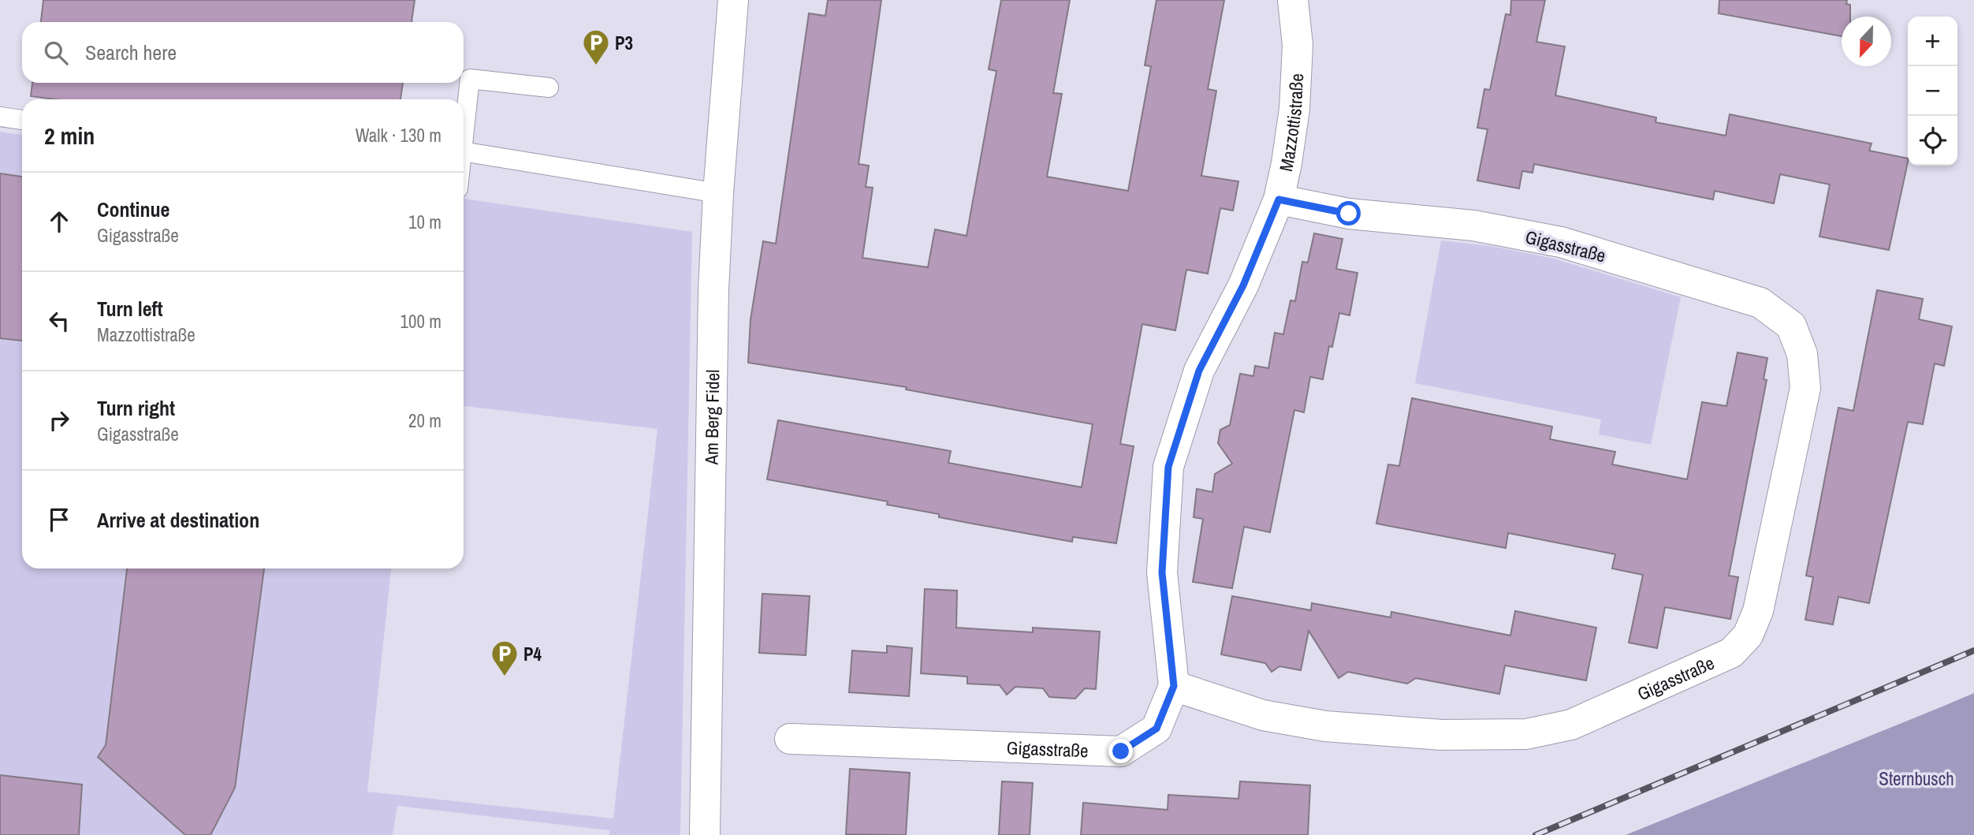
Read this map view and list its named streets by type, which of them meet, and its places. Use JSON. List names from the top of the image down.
{
  "streets": {
    "street": ["Mazzottistraße", "Gigasstraße", "Am Berg Fidel"]
  },
  "crossings": [
    ["Mazzottistraße", "Gigasstraße"]
  ],
  "parks": ["Sternbusch"],
  "places": {
    "parking": ["P3", "P4"]
  },
  "north": "bottom",
  "page": {
    "map_buttons": ["+", "−"],
    "search": "Search here",
    "heading": ["2 min", "Walk · 130 m"],
    "list": [
      ["Continue", "Gigasstraße", "10 m"],
      ["Turn left", "Mazzottistraße", "100 m"],
      ["Turn right", "Gigasstraße", "20 m"],
      "Arrive at destination"
    ]
  }
}
